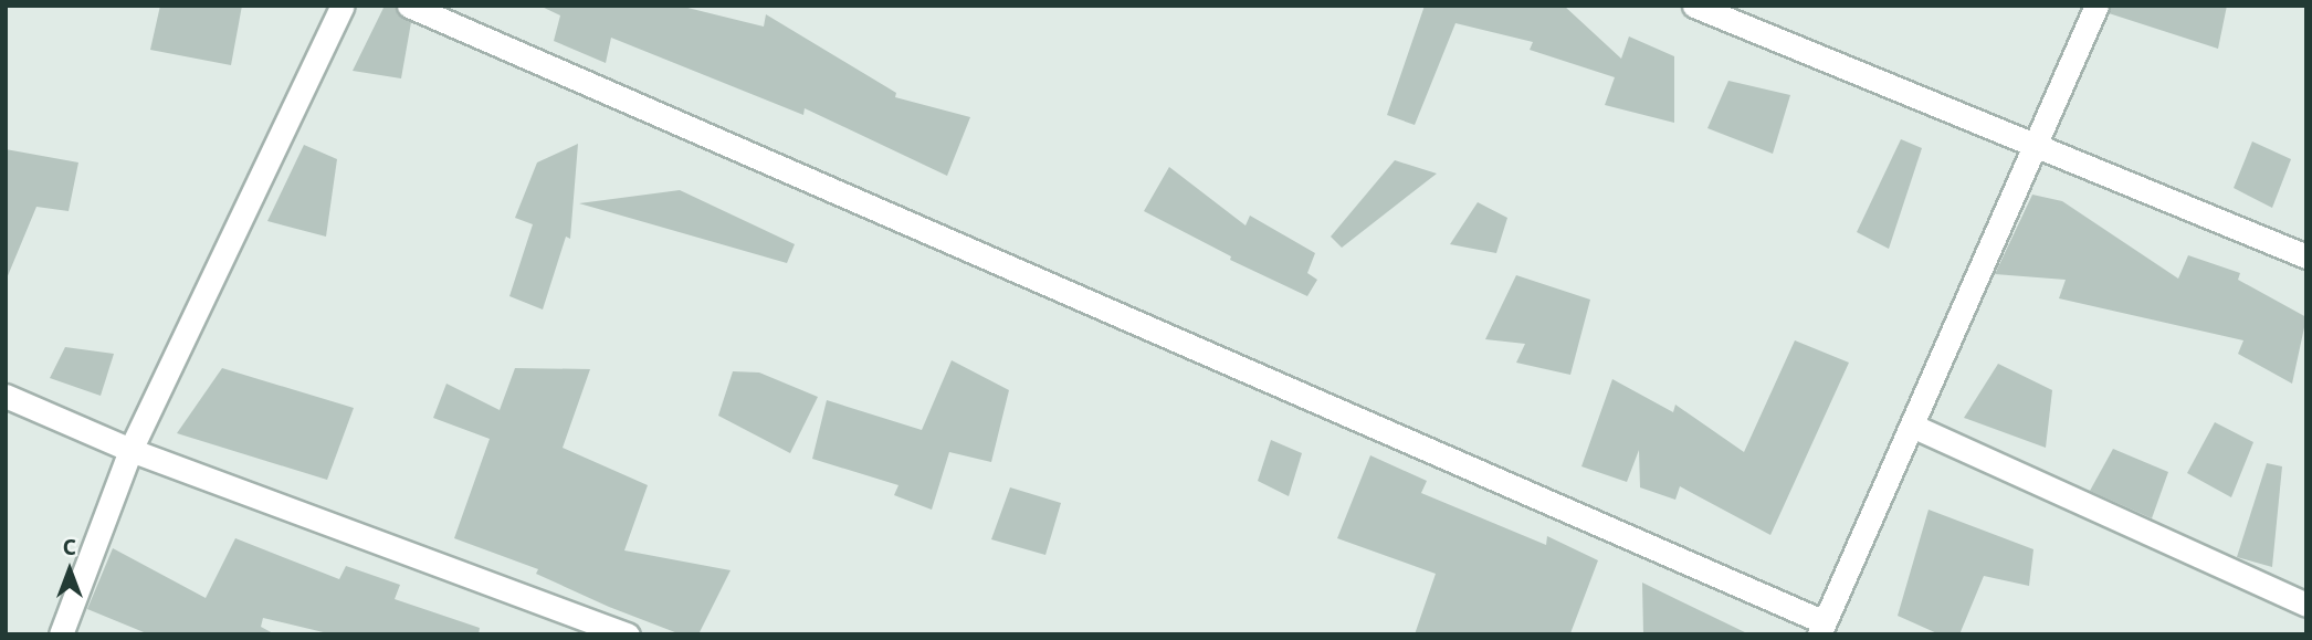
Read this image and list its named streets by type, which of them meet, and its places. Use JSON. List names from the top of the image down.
{
  "north": "top"
}
